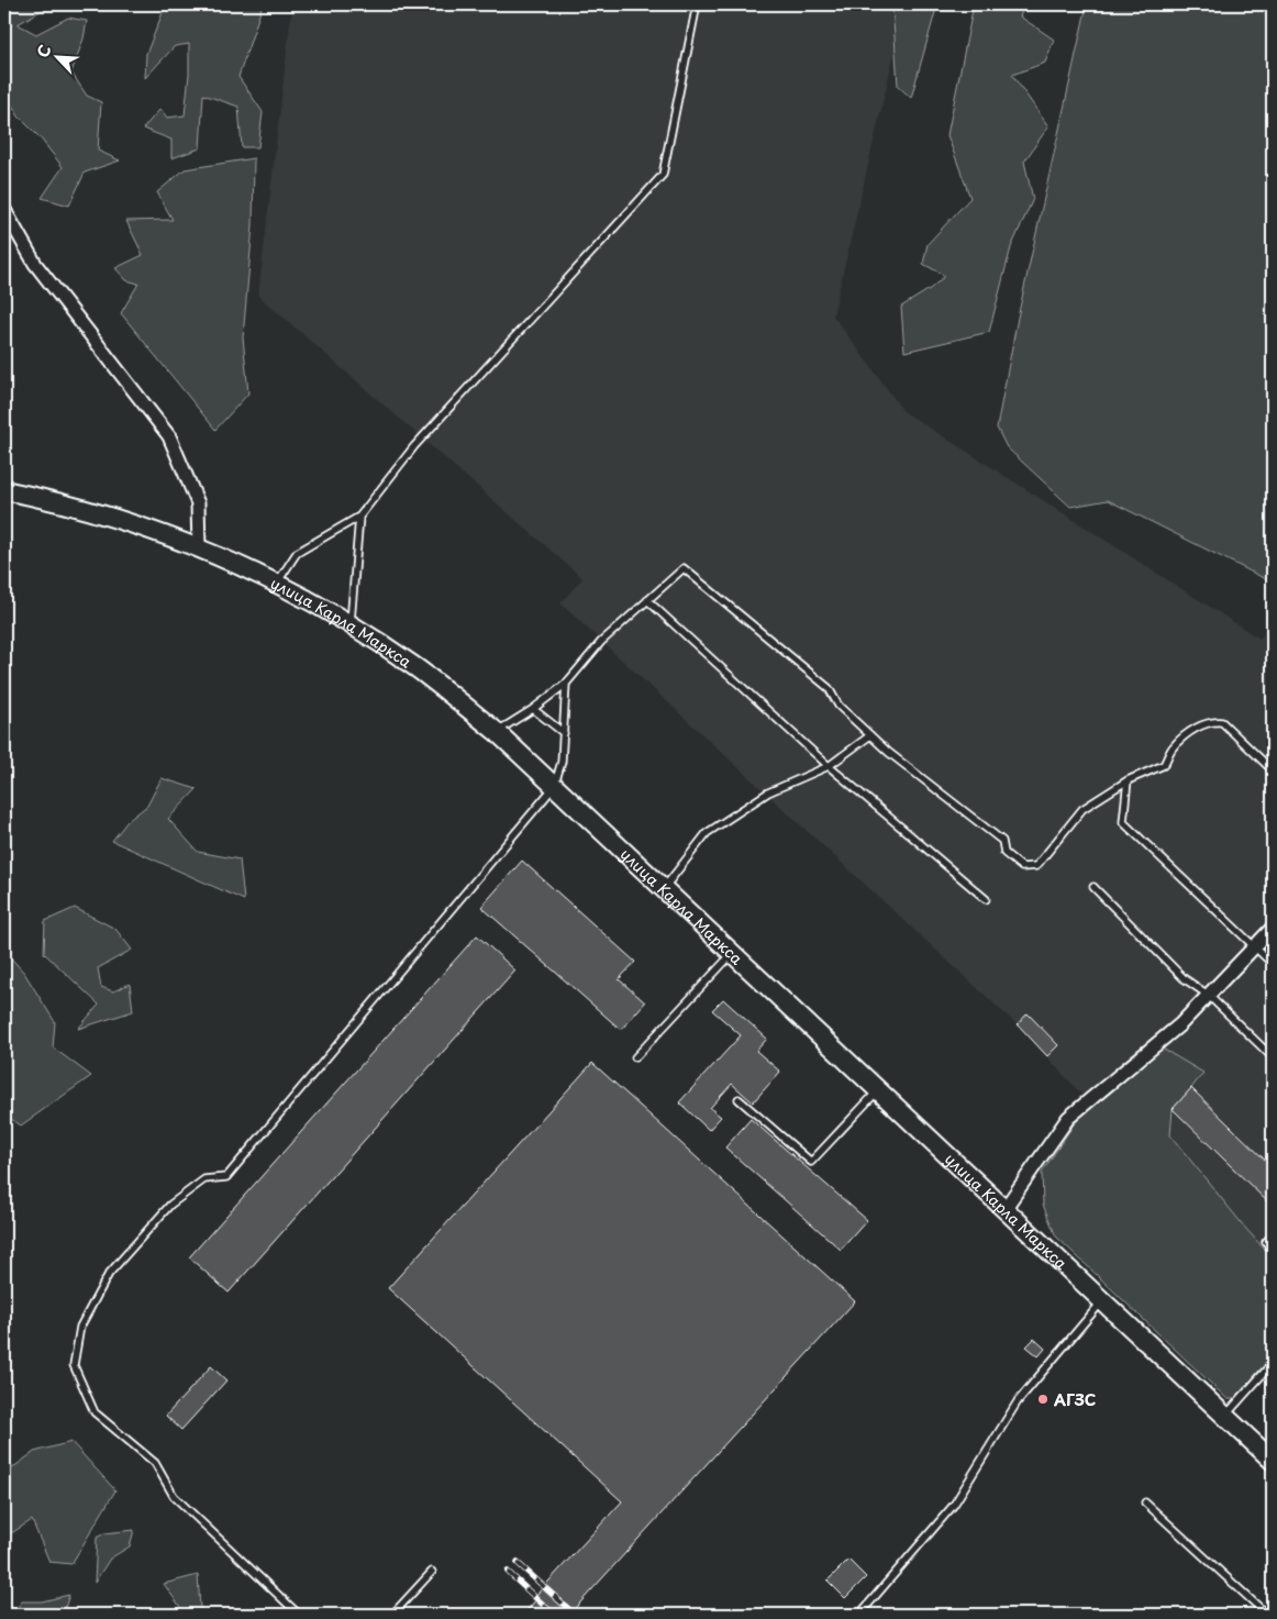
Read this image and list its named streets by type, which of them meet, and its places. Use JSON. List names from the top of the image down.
{
  "streets": {
    "main road": ["улица Карла Маркса"]
  },
  "places": ["АГЗС"],
  "north": "top left"
}
